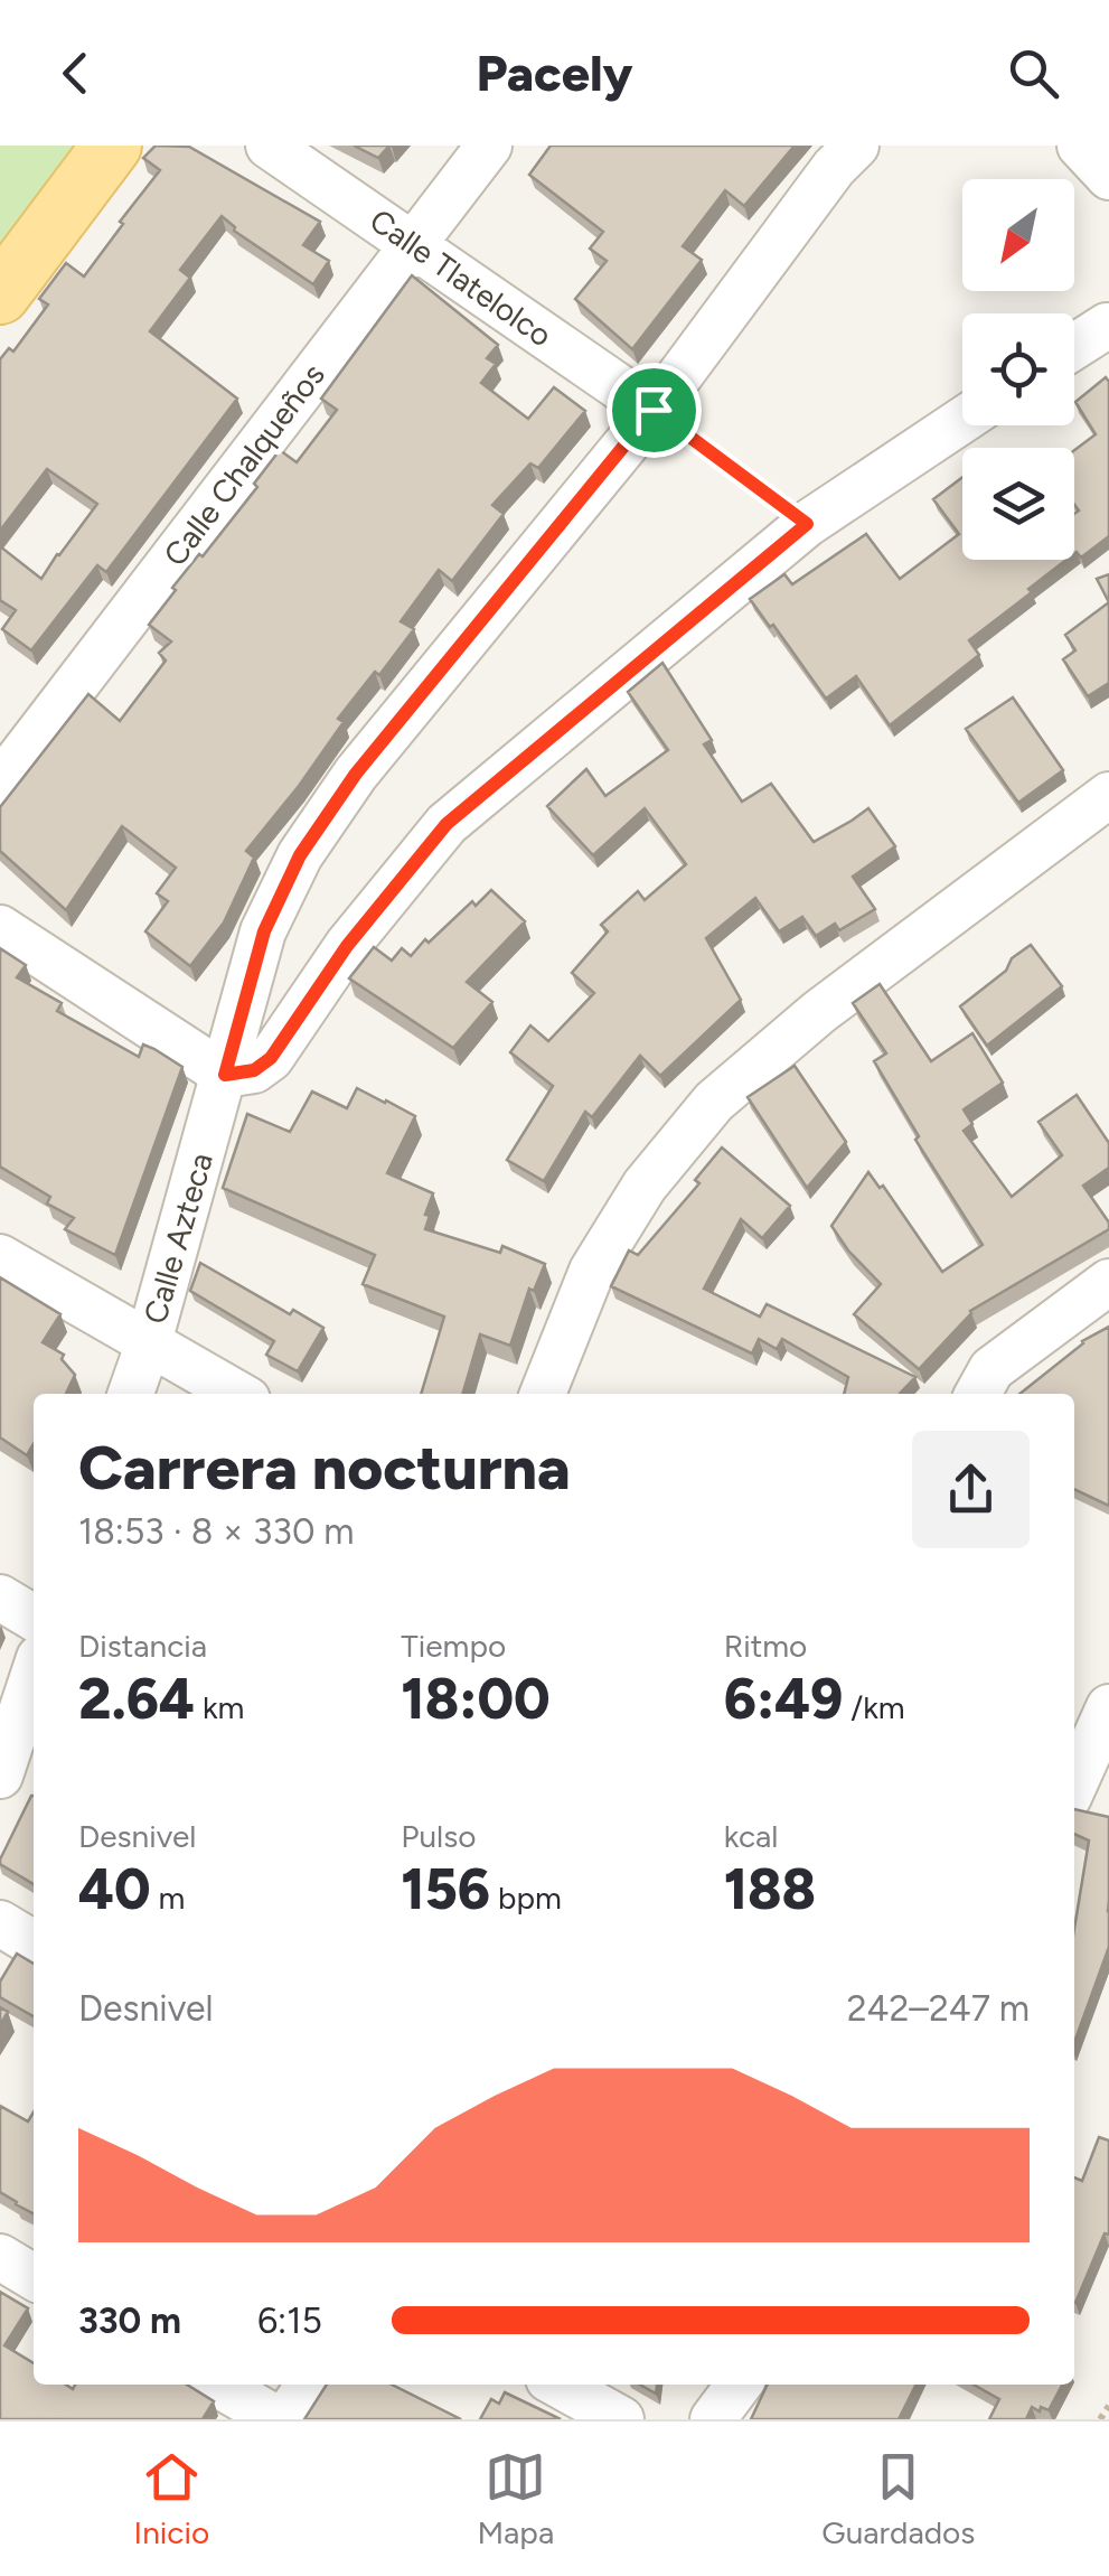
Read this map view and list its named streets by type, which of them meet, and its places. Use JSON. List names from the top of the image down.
{
  "streets": {
    "street": ["Calle Tlatelolco", "Calle Chalqueños", "Calle Azteca"]
  },
  "crossings": [
    ["Calle Tlatelolco", "Calle Chalqueños"],
    ["Calle Tlatelolco", "Calle Azteca"]
  ],
  "north": "bottom left",
  "page": {
    "header": "Pacely",
    "heading": ["Carrera nocturna", "18:53 · 8 × 330 m"],
    "stats": [
      ["Distancia", "2.64 km"],
      ["Tiempo", "18:00"],
      ["Ritmo", "6:49 /km"],
      ["Desnivel", "40 m"],
      ["Pulso", "156 bpm"],
      ["kcal", "188"]
    ],
    "chart": ["Desnivel", "242–247 m"],
    "list": [
      {
        "name": "330 m",
        "note": "6:15"
      }
    ],
    "tabs": ["Inicio", "Mapa", "Guardados"]
  }
}
